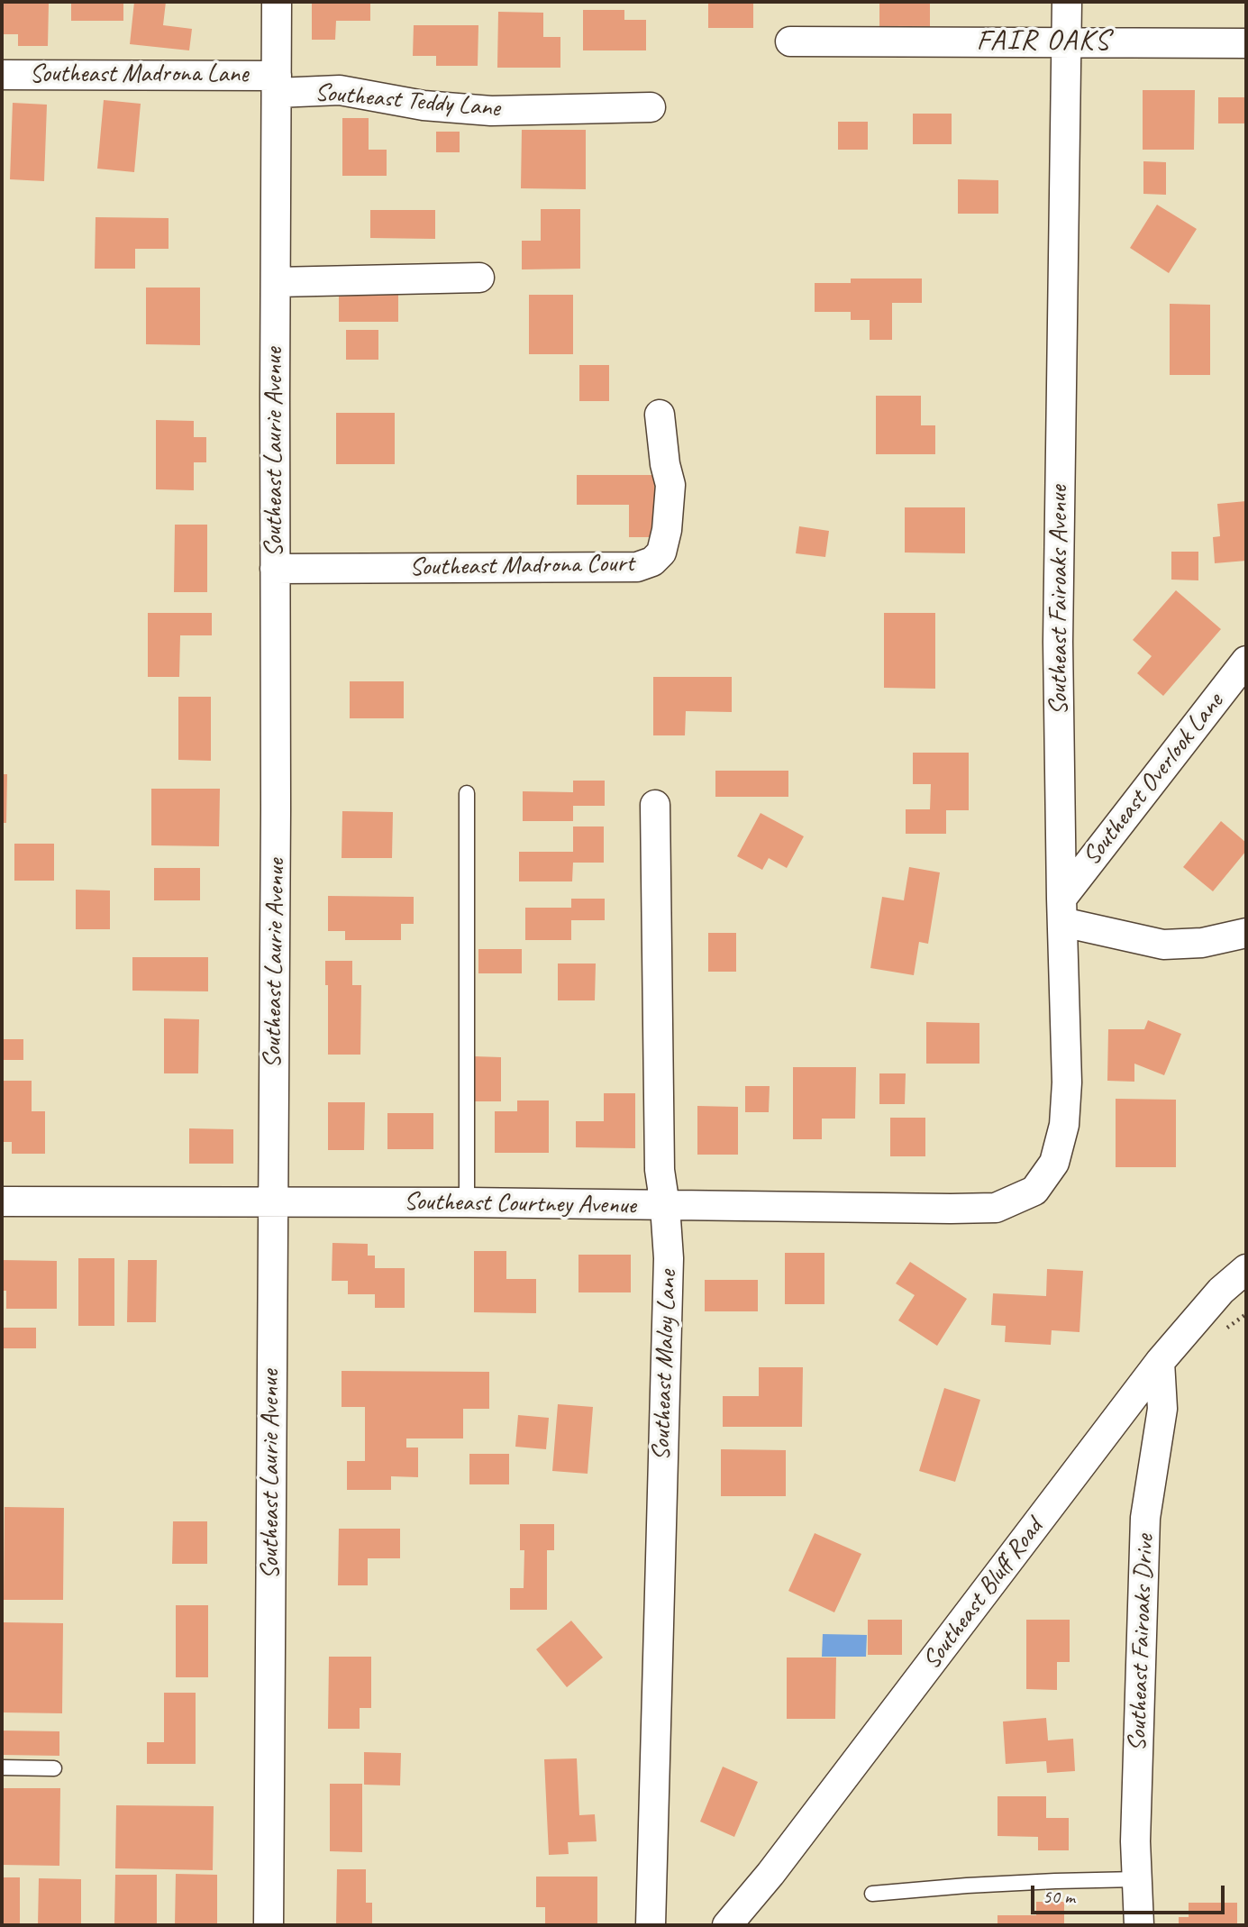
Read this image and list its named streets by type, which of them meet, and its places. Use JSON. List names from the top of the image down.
{
  "streets": {
    "street": [
      "Southeast Madrona Lane",
      "Southeast Teddy Lane",
      "Southeast Laurie Avenue",
      "Southeast Madrona Court",
      "Southeast Fairoaks Avenue",
      "Southeast Overlook Lane",
      "Southeast Courtney Avenue",
      "Southeast Maloy Lane",
      "Southeast Bluff Road",
      "Southeast Fairoaks Drive"
    ]
  },
  "crossings": [
    ["Southeast Madrona Lane", "Southeast Teddy Lane"],
    ["Southeast Madrona Lane", "Southeast Laurie Avenue"],
    ["Southeast Teddy Lane", "Southeast Laurie Avenue"],
    ["Southeast Laurie Avenue", "Southeast Madrona Court"],
    ["Southeast Laurie Avenue", "Southeast Courtney Avenue"],
    ["Southeast Fairoaks Avenue", "Southeast Overlook Lane"],
    ["Southeast Fairoaks Avenue", "Southeast Courtney Avenue"],
    ["Southeast Courtney Avenue", "Southeast Maloy Lane"],
    ["Southeast Bluff Road", "Southeast Fairoaks Drive"]
  ],
  "districts": ["FAIR OAKS"],
  "scale_bar": "50 m"
}
